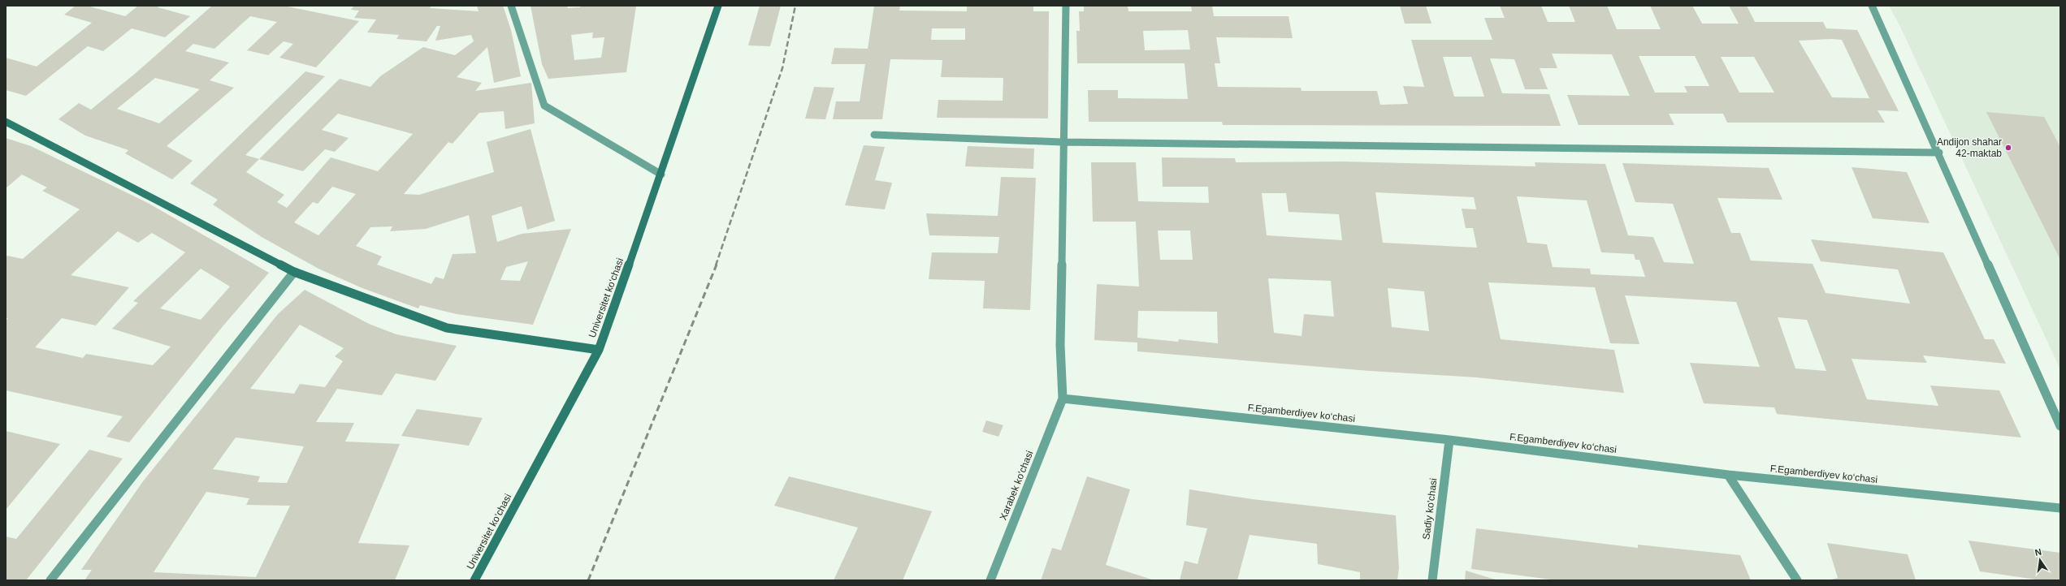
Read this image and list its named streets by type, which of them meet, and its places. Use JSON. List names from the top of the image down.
{
  "streets": {
    "street": [
      "Universitet kо‘chasi",
      "F.Egamberdiyev kо‘chasi",
      "Xarabek ko'chasi",
      "Sadiy ko'chasi"
    ]
  },
  "crossings": [
    ["F.Egamberdiyev kо‘chasi", "Xarabek ko'chasi"],
    ["F.Egamberdiyev kо‘chasi", "Sadiy ko'chasi"]
  ],
  "places": ["Andijon shahar 42-maktab"],
  "north": "top"
}
